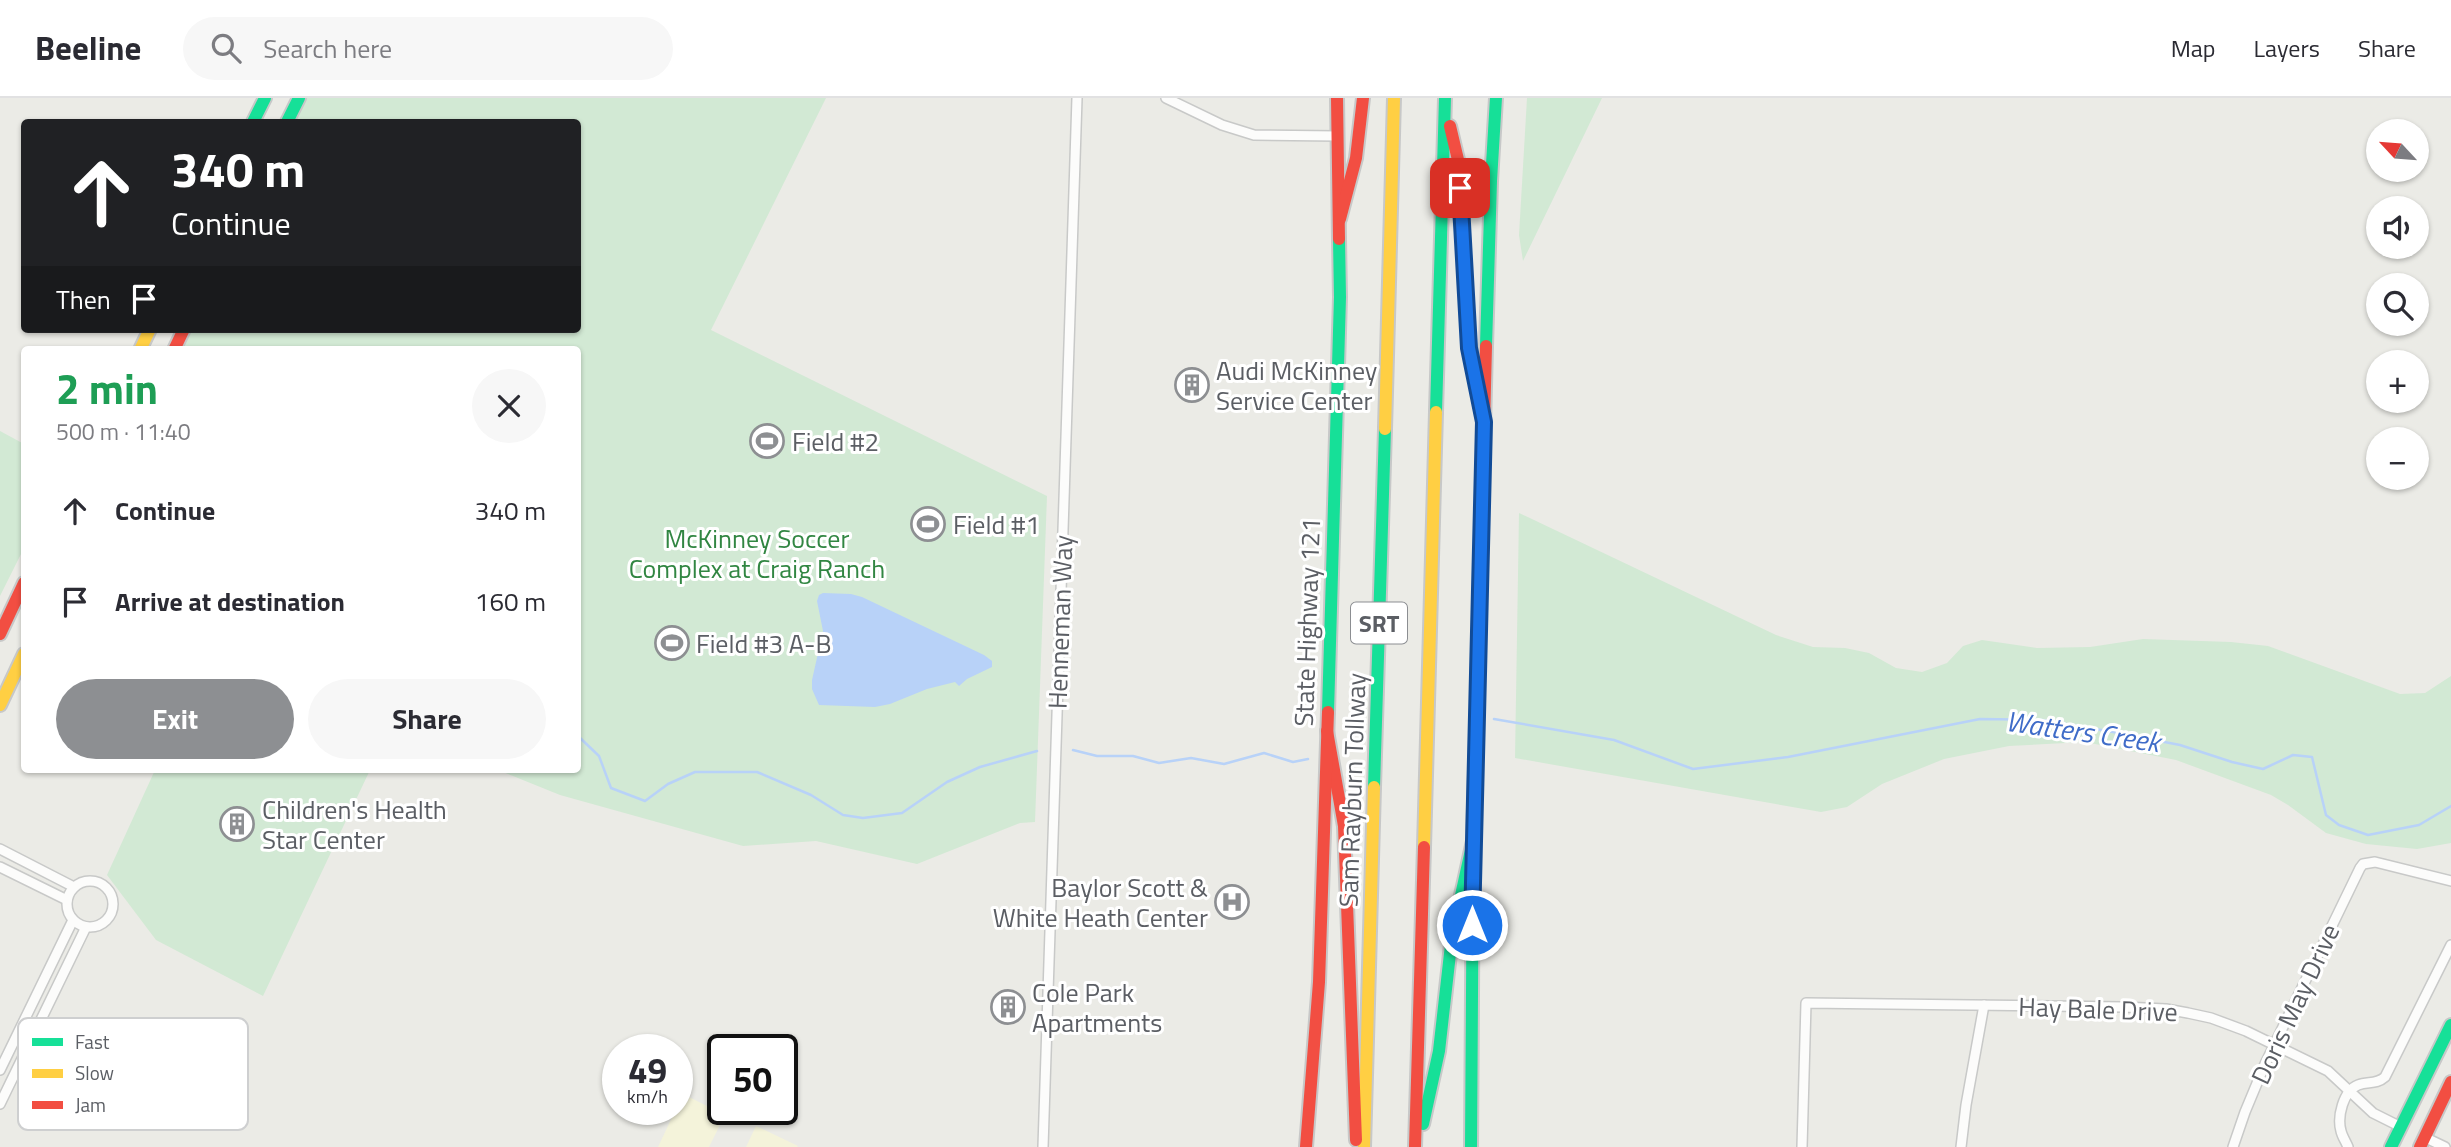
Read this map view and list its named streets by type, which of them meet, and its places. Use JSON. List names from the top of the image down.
{
  "streets": {
    "main road": ["State Highway 121", "SRT", "Sam Rayburn Tollway"],
    "street": ["Henneman Way", "Doris May Drive", "Hay Bale Drive"]
  },
  "crossings": [
    ["Doris May Drive", "Hay Bale Drive"]
  ],
  "water": ["Watters Creek"],
  "parks": ["McKinney Soccer Complex at Craig Ranch"],
  "places": {
    "building": ["Audi McKinney Service Center", "Children's Health Star Center", "Cole Park Apartments"],
    "sports": ["Field #2", "Field #1", "Field #3 A-B"],
    "hospital": ["Baylor Scott & White Heath Center"]
  },
  "legend": ["Fast", "Slow", "Jam"],
  "north": "top left",
  "page": {
    "header": "Beeline",
    "search": "Search here",
    "nav": ["Map", "Layers", "Share"],
    "map_buttons": ["+", "−"],
    "turn": ["340 m", "Continue"],
    "then": "Then",
    "heading": ["2 min", "500 m · 11:40"],
    "list": [
      {
        "name": "Continue",
        "value": "340 m"
      },
      {
        "name": "Arrive at destination",
        "value": "160 m"
      }
    ],
    "buttons": ["Exit", "Share"],
    "speed": "49 km/h",
    "limit": "50"
  }
}
